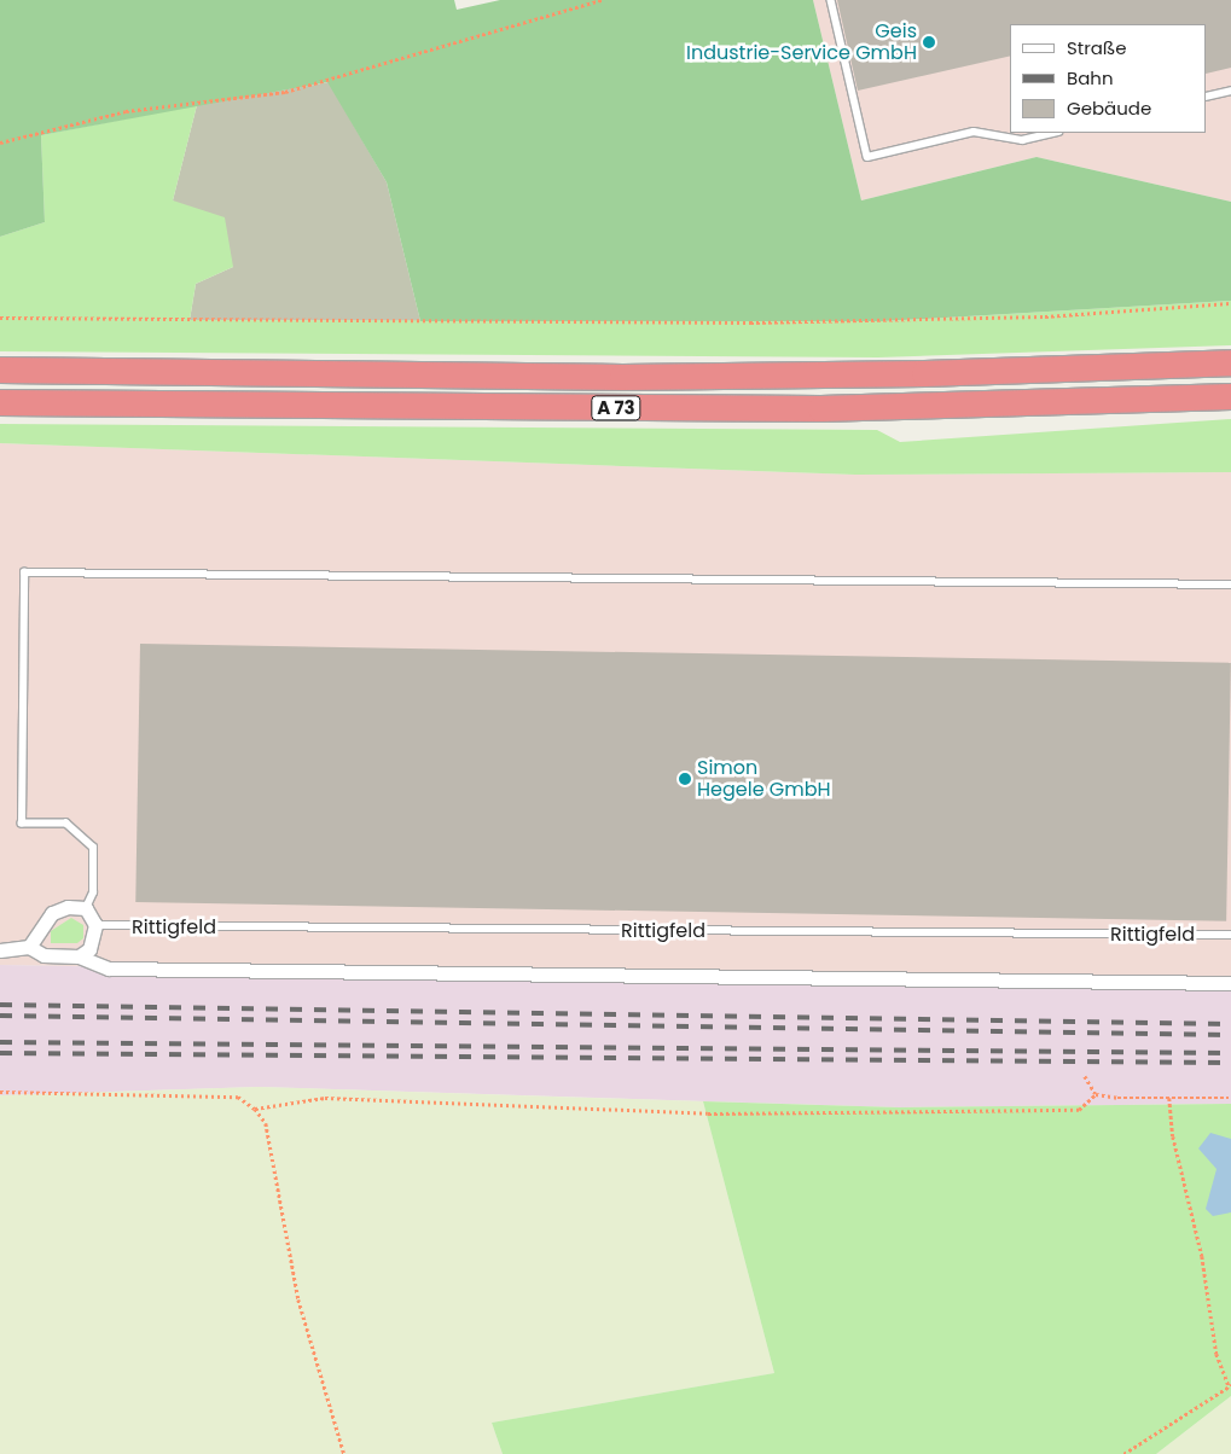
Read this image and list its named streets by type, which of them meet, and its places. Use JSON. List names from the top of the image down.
{
  "streets": {
    "highway": ["A 73"],
    "lane": ["Rittigfeld"]
  },
  "places": ["Geis Industrie-Service GmbH", "Simon Hegele GmbH"],
  "legend": ["Straße", "Bahn", "Gebäude"]
}
